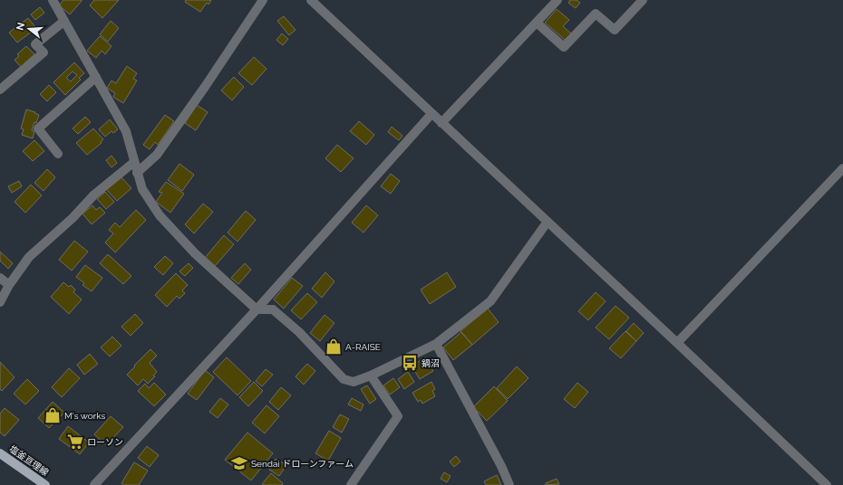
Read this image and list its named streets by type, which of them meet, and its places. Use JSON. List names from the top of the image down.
{
  "streets": {
    "main road": ["塩釜亘理線"]
  },
  "places": {
    "shop": ["A-RAISE", "M's works"],
    "bus stop": ["鍋沼"],
    "supermarket": ["ローソン"],
    "school or university": ["Sendai ドローンファーム"]
  },
  "north": "left"
}
